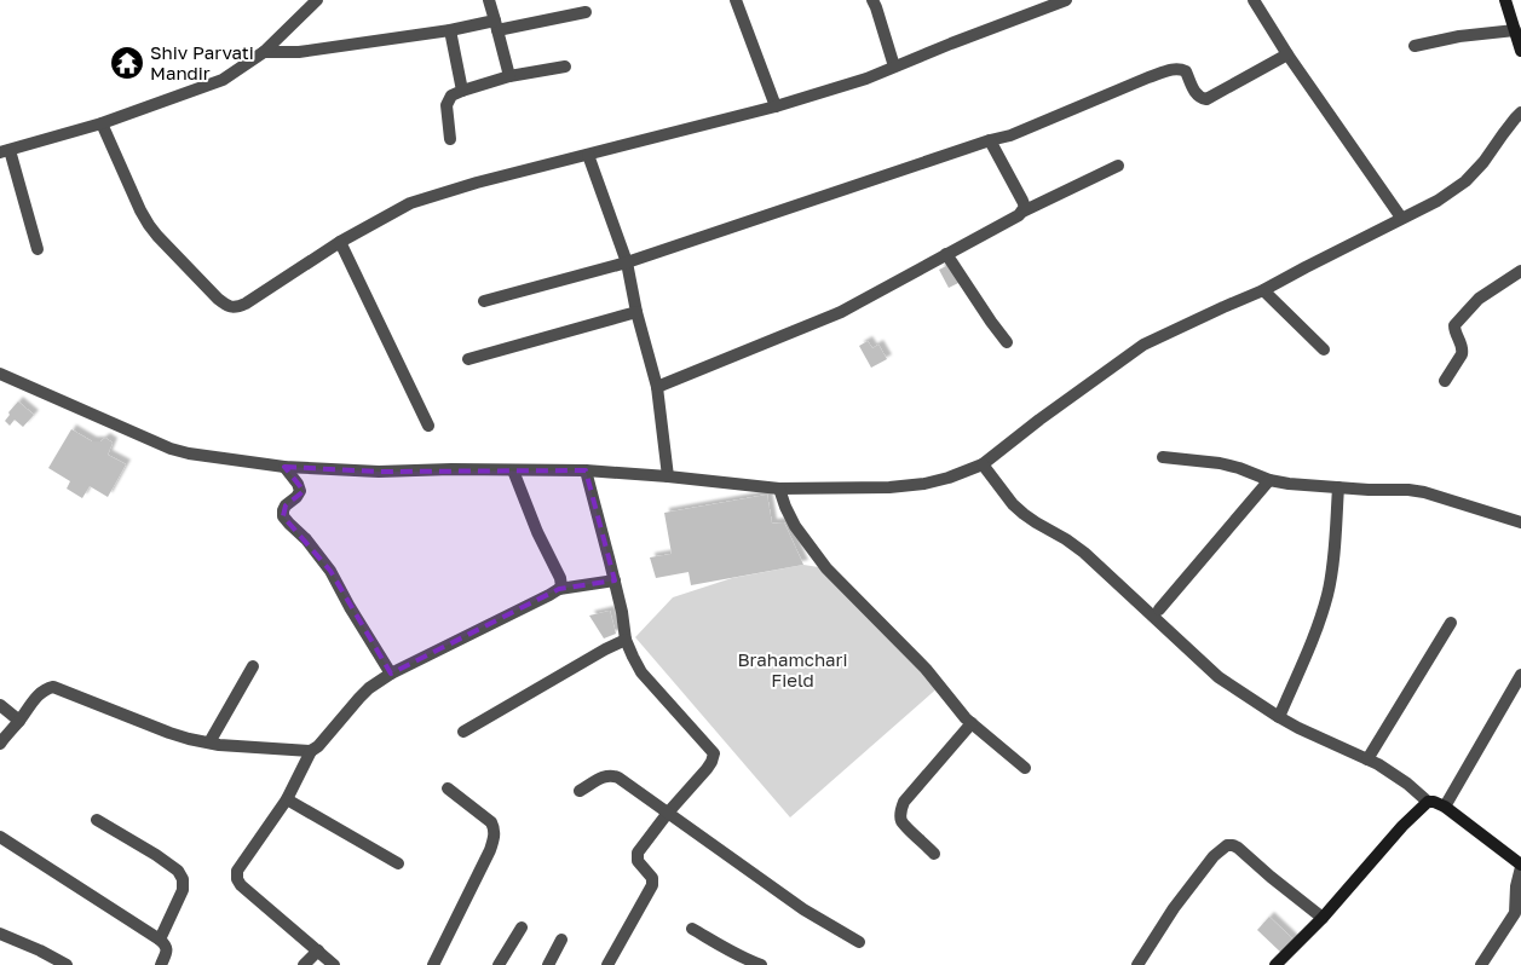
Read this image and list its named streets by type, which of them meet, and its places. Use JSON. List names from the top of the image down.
{
  "parks": ["Brahamchari Field"],
  "places": {
    "temple": ["Shiv Parvati Mandir"]
  }
}
